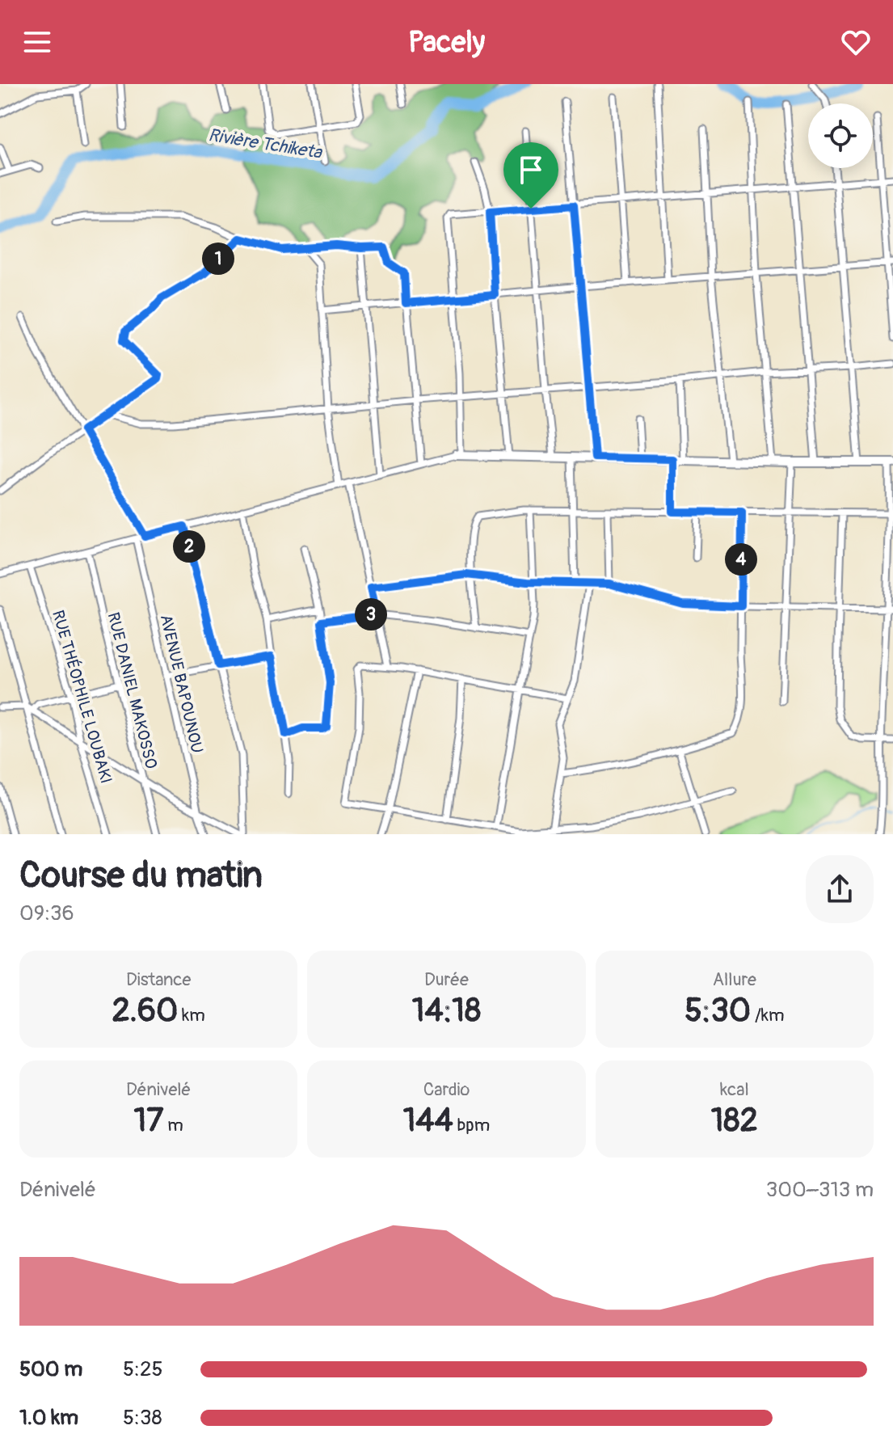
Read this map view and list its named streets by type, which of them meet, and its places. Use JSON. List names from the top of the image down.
{
  "streets": {
    "street": ["AVENUE BAPOUNOU", "RUE DANIEL MAKOSSO", "RUE THÉOPHILE LOUBAKI"]
  },
  "water": ["Rivière Tchiketa"],
  "page": {
    "header": "Pacely",
    "pins": [
      "1",
      "2",
      "4",
      "3"
    ],
    "heading": ["Course du matin", "09:36"],
    "stats": [
      ["Distance", "2.60 km"],
      ["Durée", "14:18"],
      ["Allure", "5:30 /km"],
      ["Dénivelé", "17 m"],
      ["Cardio", "144 bpm"],
      ["kcal", "182"]
    ],
    "chart": ["Dénivelé", "300–313 m"],
    "list": [
      {
        "name": "500 m",
        "note": "5:25"
      },
      {
        "name": "1.0 km",
        "note": "5:38"
      }
    ]
  }
}
